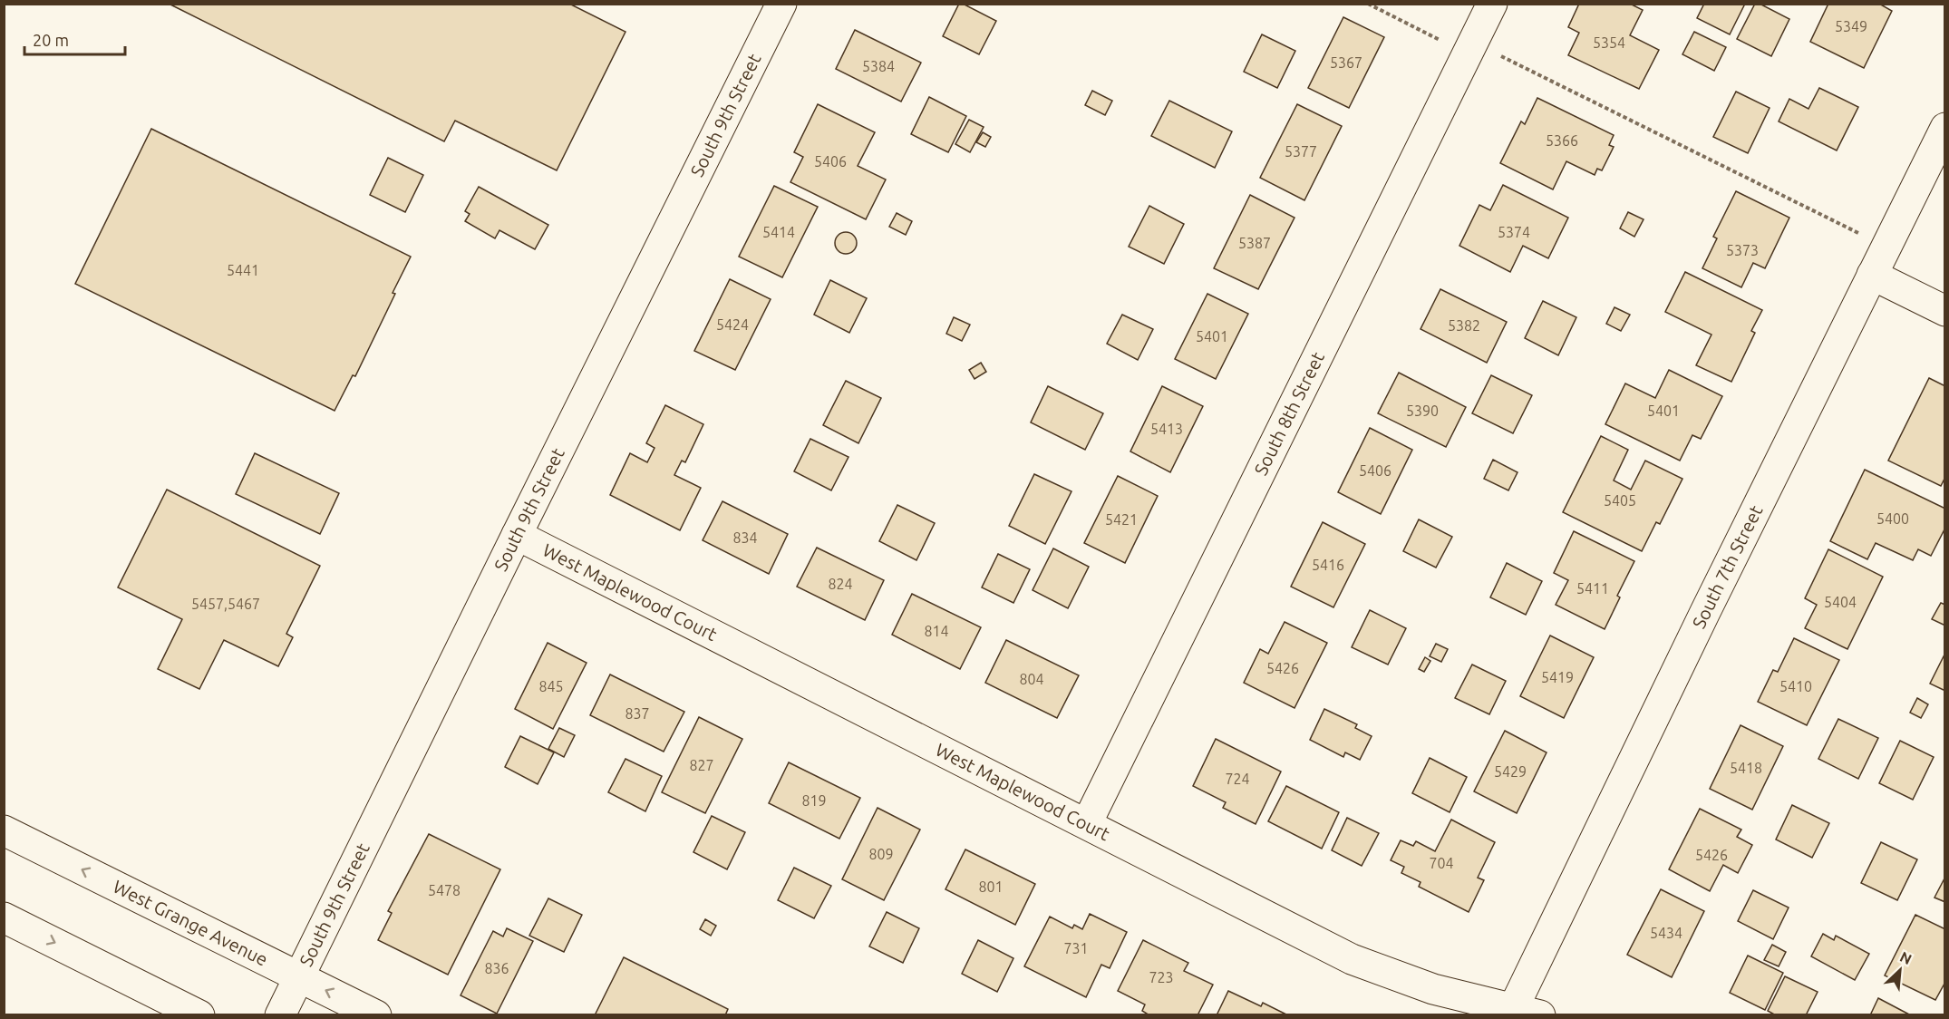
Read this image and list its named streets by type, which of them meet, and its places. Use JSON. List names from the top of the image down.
{
  "streets": {
    "street": [
      "South 9th Street",
      "South 8th Street",
      "South 7th Street",
      "West Maplewood Court",
      "West Grange Avenue"
    ]
  },
  "crossings": [
    ["South 9th Street", "West Maplewood Court"],
    ["South 9th Street", "West Grange Avenue"],
    ["South 8th Street", "West Maplewood Court"],
    ["South 7th Street", "West Maplewood Court"]
  ],
  "house_numbers": [
    "5349",
    "5354",
    "5367",
    "5384",
    "5366",
    "5377",
    "5406",
    "5414",
    "5374",
    "5387",
    "5373",
    "5441",
    "5424",
    "5382",
    "5401",
    "5390",
    "5401",
    "5413",
    "5406",
    "5405",
    "5400",
    "5421",
    "834",
    "5416",
    "824",
    "5411",
    "5404",
    "5457,5467",
    "814",
    "5426",
    "5419",
    "804",
    "845",
    "5410",
    "837",
    "827",
    "5418",
    "5429",
    "724",
    "819",
    "809",
    "5426",
    "704",
    "801",
    "5478",
    "5434",
    "731",
    "836",
    "723"
  ],
  "scale_bar": "20 m",
  "north": "top right"
}
